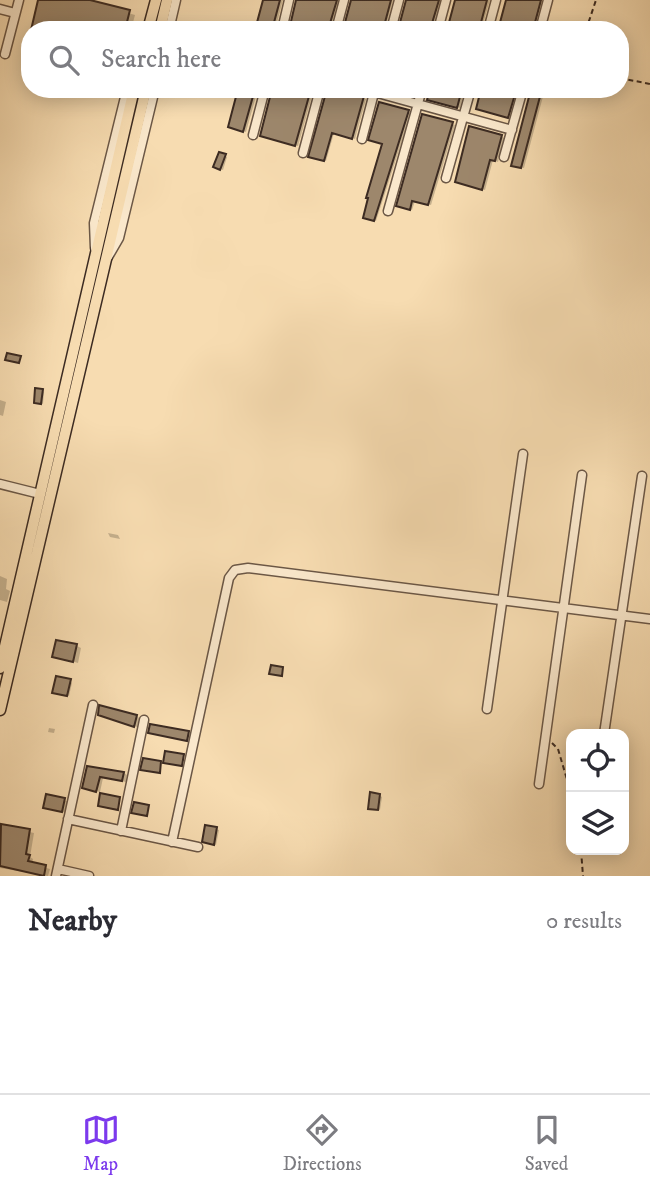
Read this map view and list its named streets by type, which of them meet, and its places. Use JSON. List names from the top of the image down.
{
  "page": {
    "search": "Search here",
    "heading": ["Nearby", "0 results"],
    "nav": ["Map", "Directions", "Saved"]
  }
}
